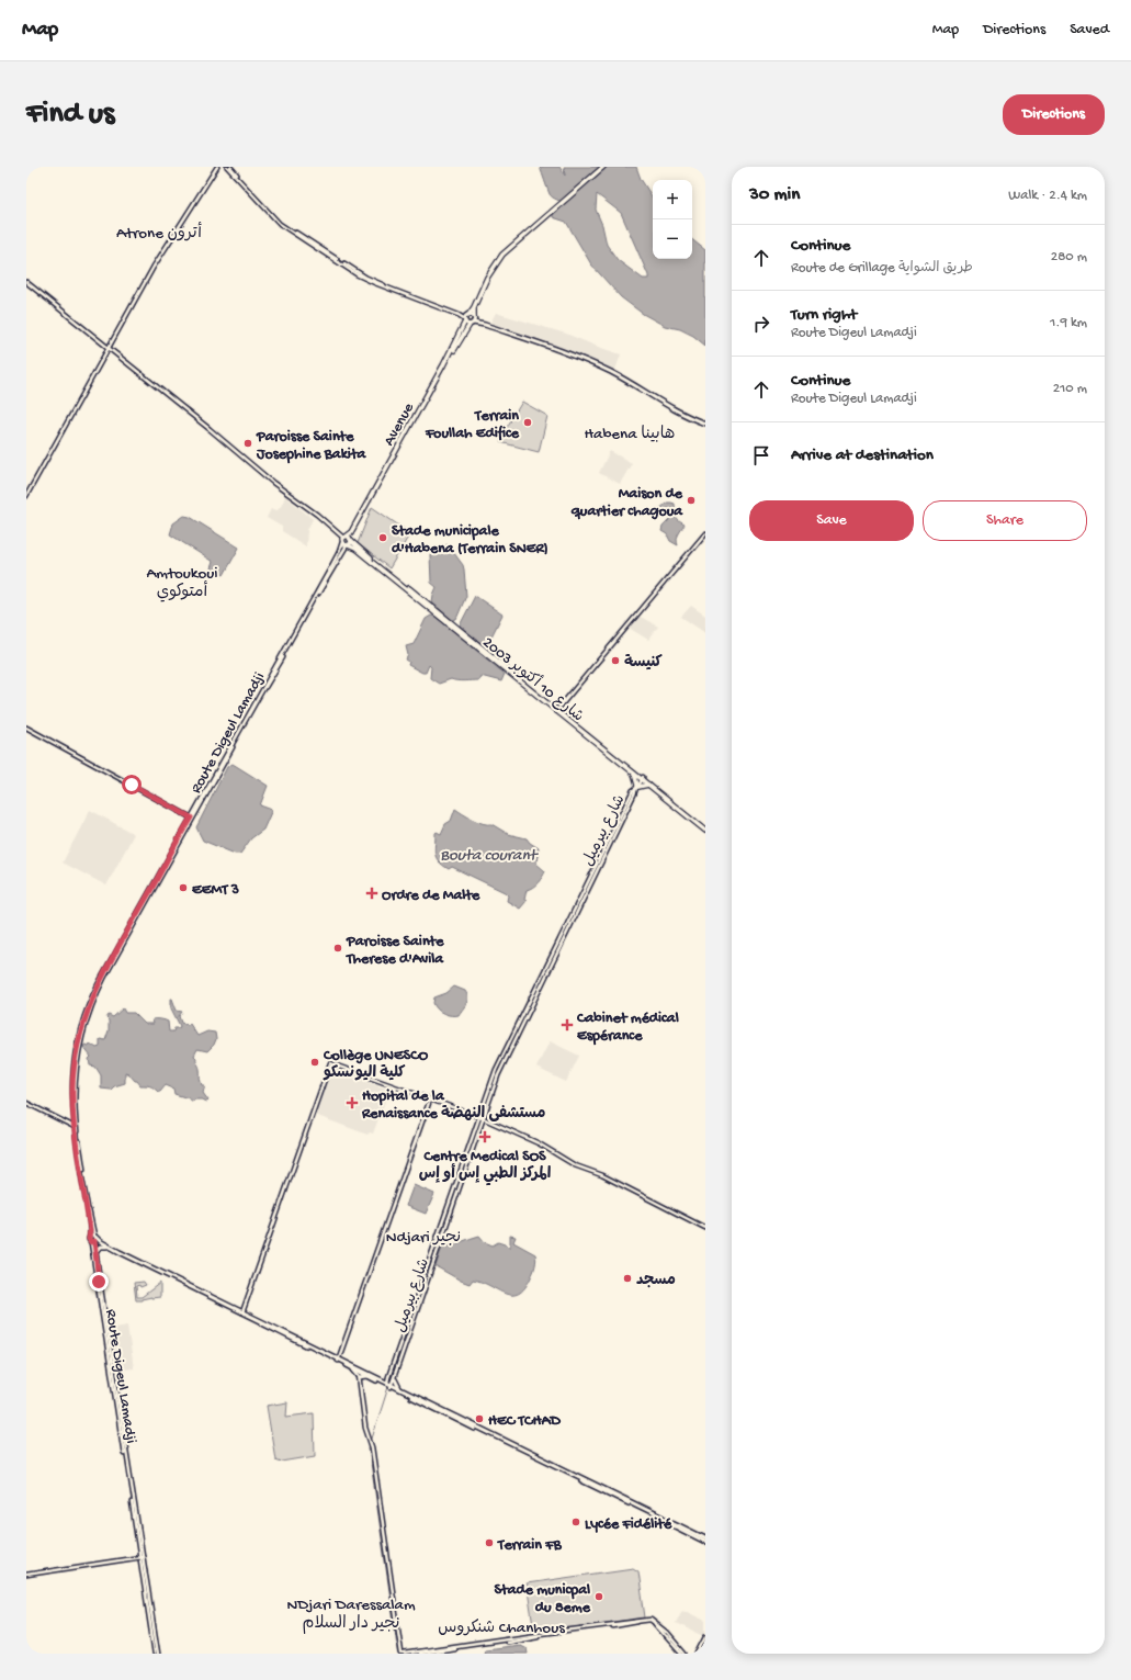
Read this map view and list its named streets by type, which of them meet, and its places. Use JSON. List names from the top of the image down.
{
  "streets": {
    "highway": ["شارع 10 أكتوبر 2003"],
    "street": ["Route Digeul Lamadji", "شارع بيرميل"]
  },
  "crossings": [
    ["شارع 10 أكتوبر 2003", "Route Digeul Lamadji"],
    ["شارع 10 أكتوبر 2003", "شارع بيرميل"]
  ],
  "districts": [
    "Atrone أترون",
    "Habena هابينا",
    "Amtoukoui أمتوكوي",
    "Ndjari نجير",
    "NDjari Daressalam نجير دار السلام",
    "شنكروس Chanhous"
  ],
  "water": ["Bouta courant"],
  "places": {
    "other": [
      "Terrain Foullah Edifice",
      "Paroisse Sainte Josephine Bakita",
      "Maison de quartier chagoua",
      "Stade municipale d'Habena (Terrain SNER)",
      "كنيسة",
      "EEMT 3",
      "Paroisse Sainte Therese d'Avila",
      "Collège UNESCO كلية اليونسكو",
      "مسجد",
      "HEC TCHAD",
      "Lycée Fidélité",
      "Terrain FB",
      "Stade municpal du 8eme"
    ],
    "health": [
      "Ordre de Malte",
      "Cabinet médical Espérance",
      "Hopital de la Renaissance مستشفى النهضة",
      "Centre Medical SOS المركز الطبي إس أو إس"
    ]
  },
  "page": {
    "header": "Map",
    "nav": ["Map", "Directions", "Saved"],
    "buttons": [
      "Directions",
      ["Save", "Share"]
    ],
    "title": "Find us",
    "heading": ["30 min", "Walk · 2.4 km"],
    "map_buttons": ["+", "−"],
    "list": [
      ["Continue", "Route de Grillage طريق الشواية", "280 m"],
      ["Turn right", "Route Digeul Lamadji", "1.9 km"],
      ["Continue", "Route Digeul Lamadji", "210 m"],
      "Arrive at destination"
    ]
  }
}
